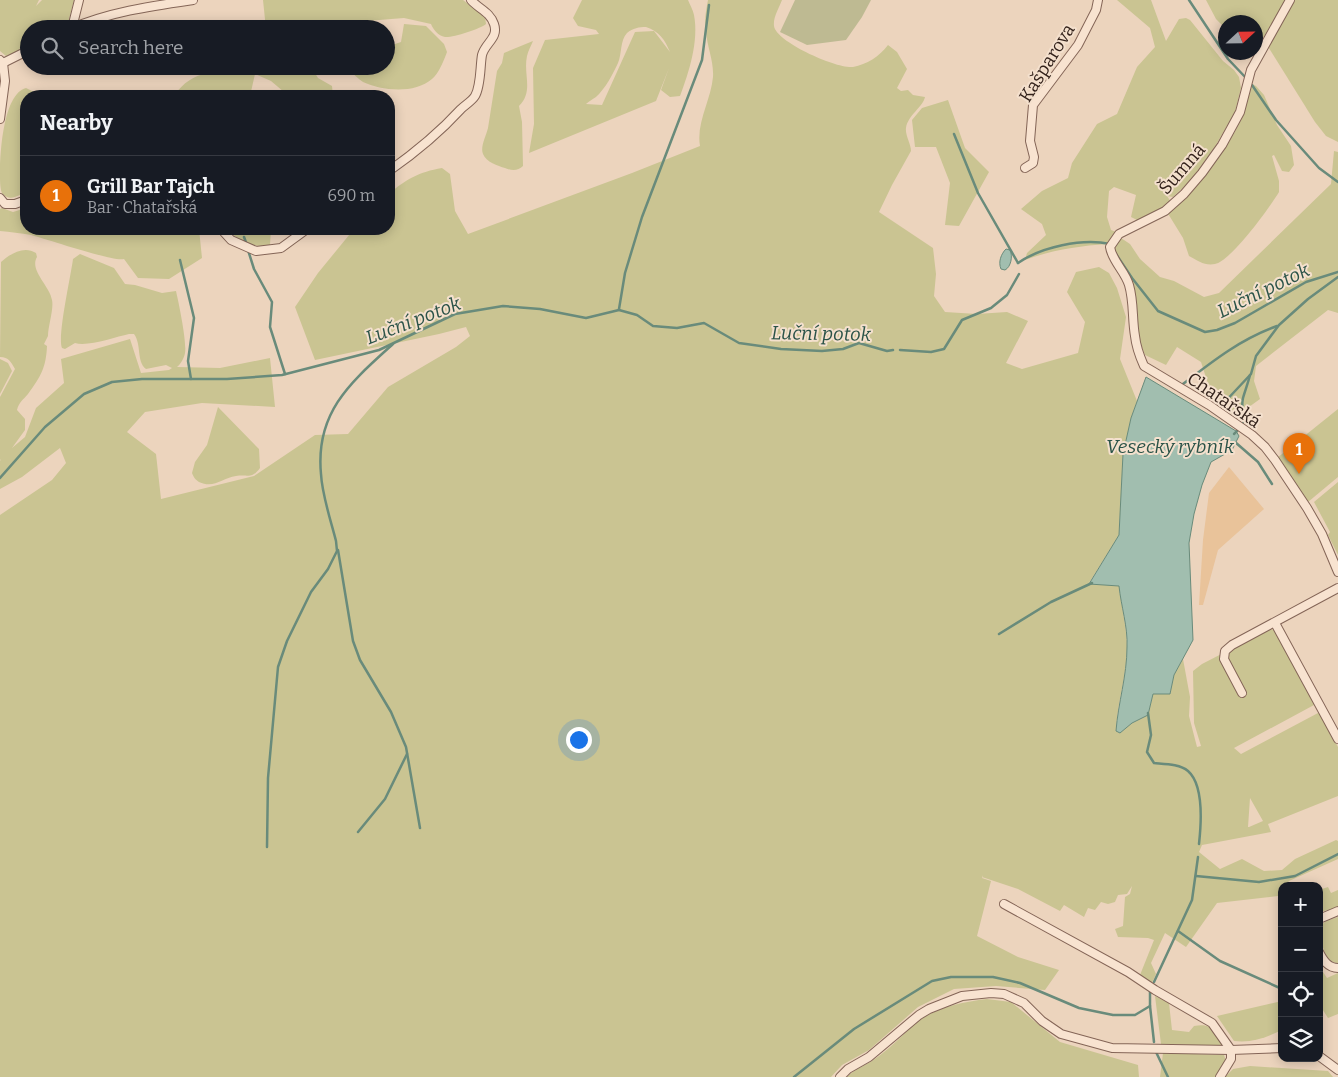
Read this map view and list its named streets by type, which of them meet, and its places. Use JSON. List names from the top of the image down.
{
  "streets": {
    "street": ["Kašparova", "Šumná", "Chatařská"]
  },
  "crossings": [
    ["Šumná", "Chatařská"]
  ],
  "water": ["Luční potok", "Vesecký rybník"],
  "north": "right",
  "page": {
    "search": "Search here",
    "heading": "Nearby",
    "list": [
      {
        "mark": "1",
        "name": "Grill Bar Tajch",
        "note": "Bar · Chatařská",
        "value": "690 m"
      }
    ],
    "pins": "1",
    "map_buttons": ["+", "−"]
  }
}
